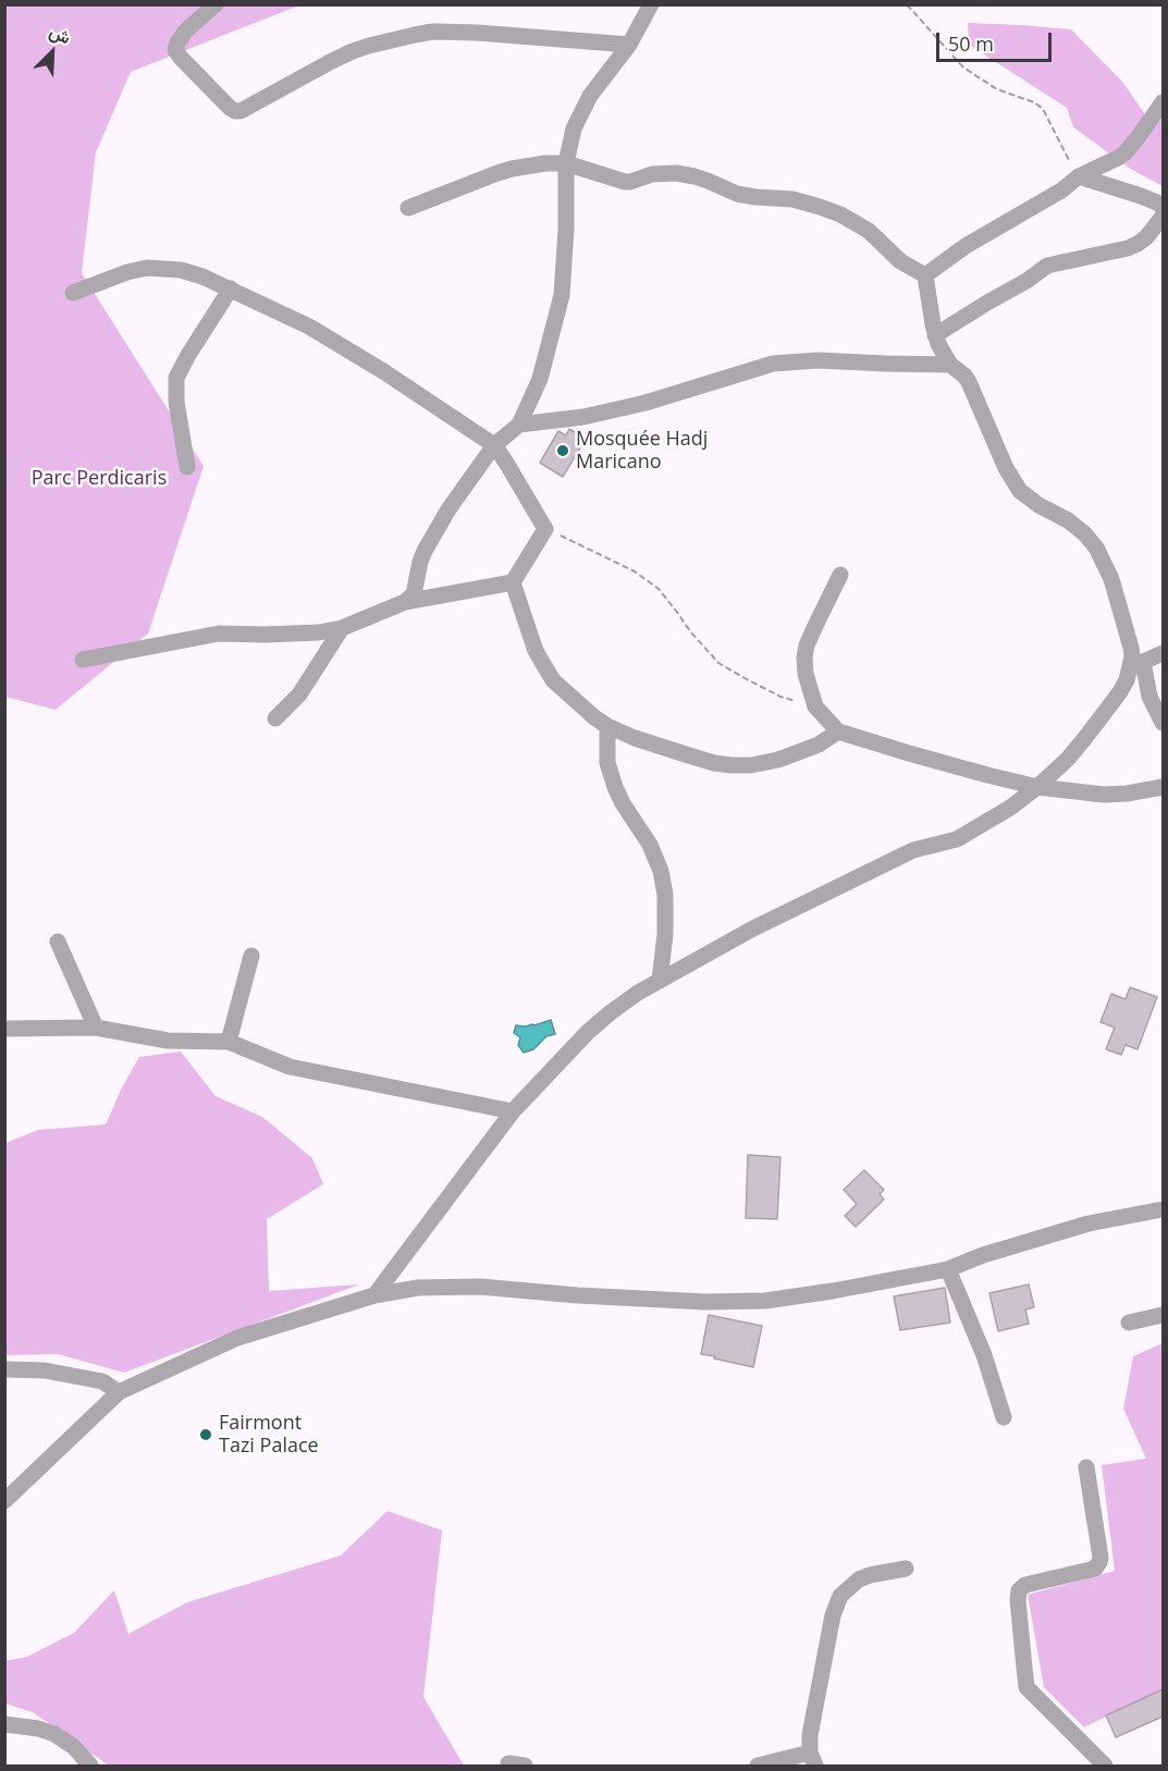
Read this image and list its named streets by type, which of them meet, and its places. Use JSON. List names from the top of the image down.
{
  "parks": ["Parc Perdicaris"],
  "places": ["Mosquée Hadj Maricano", "Fairmont Tazi Palace"],
  "scale_bar": "50 m",
  "north": "top right"
}
